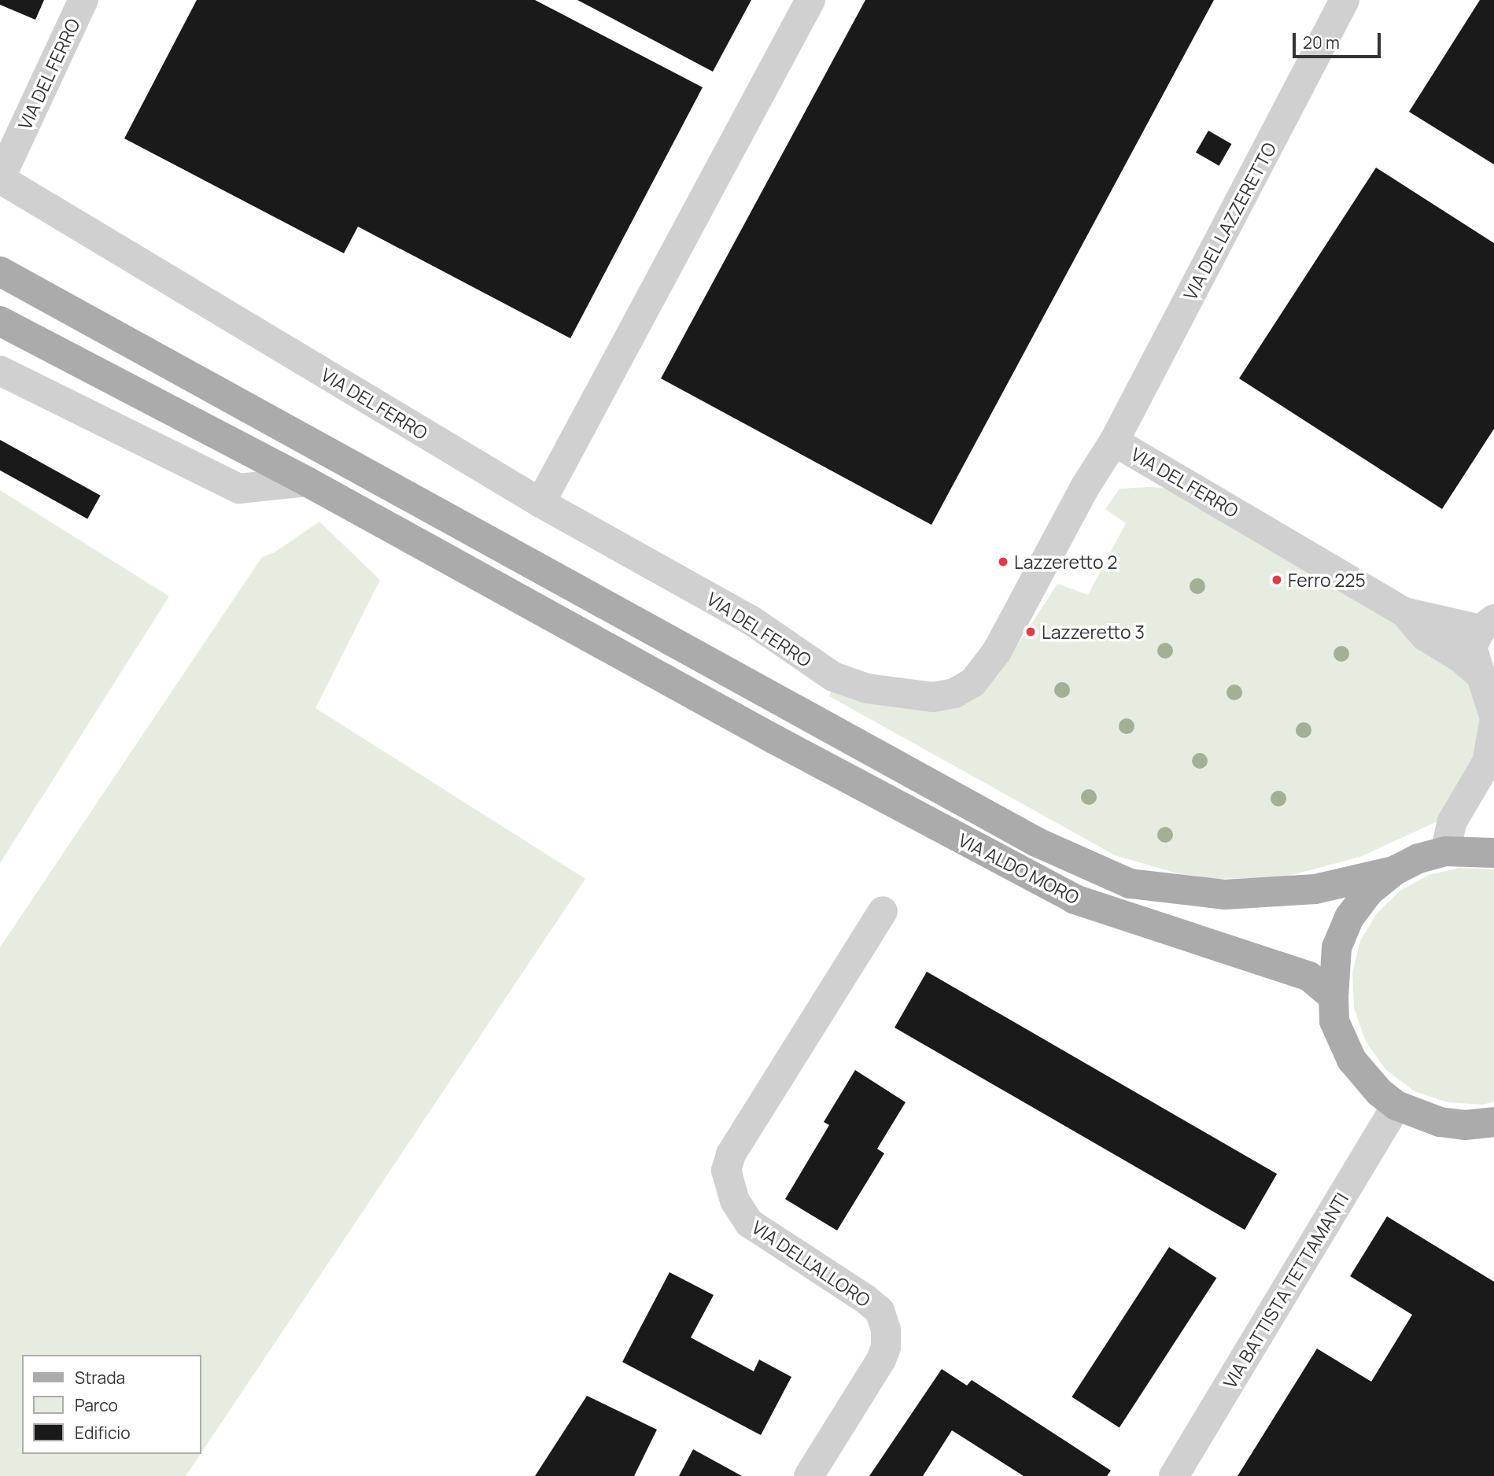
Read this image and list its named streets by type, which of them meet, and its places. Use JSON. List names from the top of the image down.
{
  "streets": {
    "main road": ["VIA ALDO MORO"],
    "street": [
      "VIA DEL FERRO",
      "VIA DEL LAZZERETTO",
      "VIA DELL'ALLORO",
      "VIA BATTISTA TETTAMANTI"
    ]
  },
  "crossings": [
    ["VIA DEL FERRO", "VIA DEL LAZZERETTO"],
    ["VIA ALDO MORO", "VIA BATTISTA TETTAMANTI"]
  ],
  "places": ["Lazzeretto 2", "Ferro 225", "Lazzeretto 3"],
  "legend": ["Strada", "Parco", "Edificio"],
  "scale_bar": "20 m"
}
